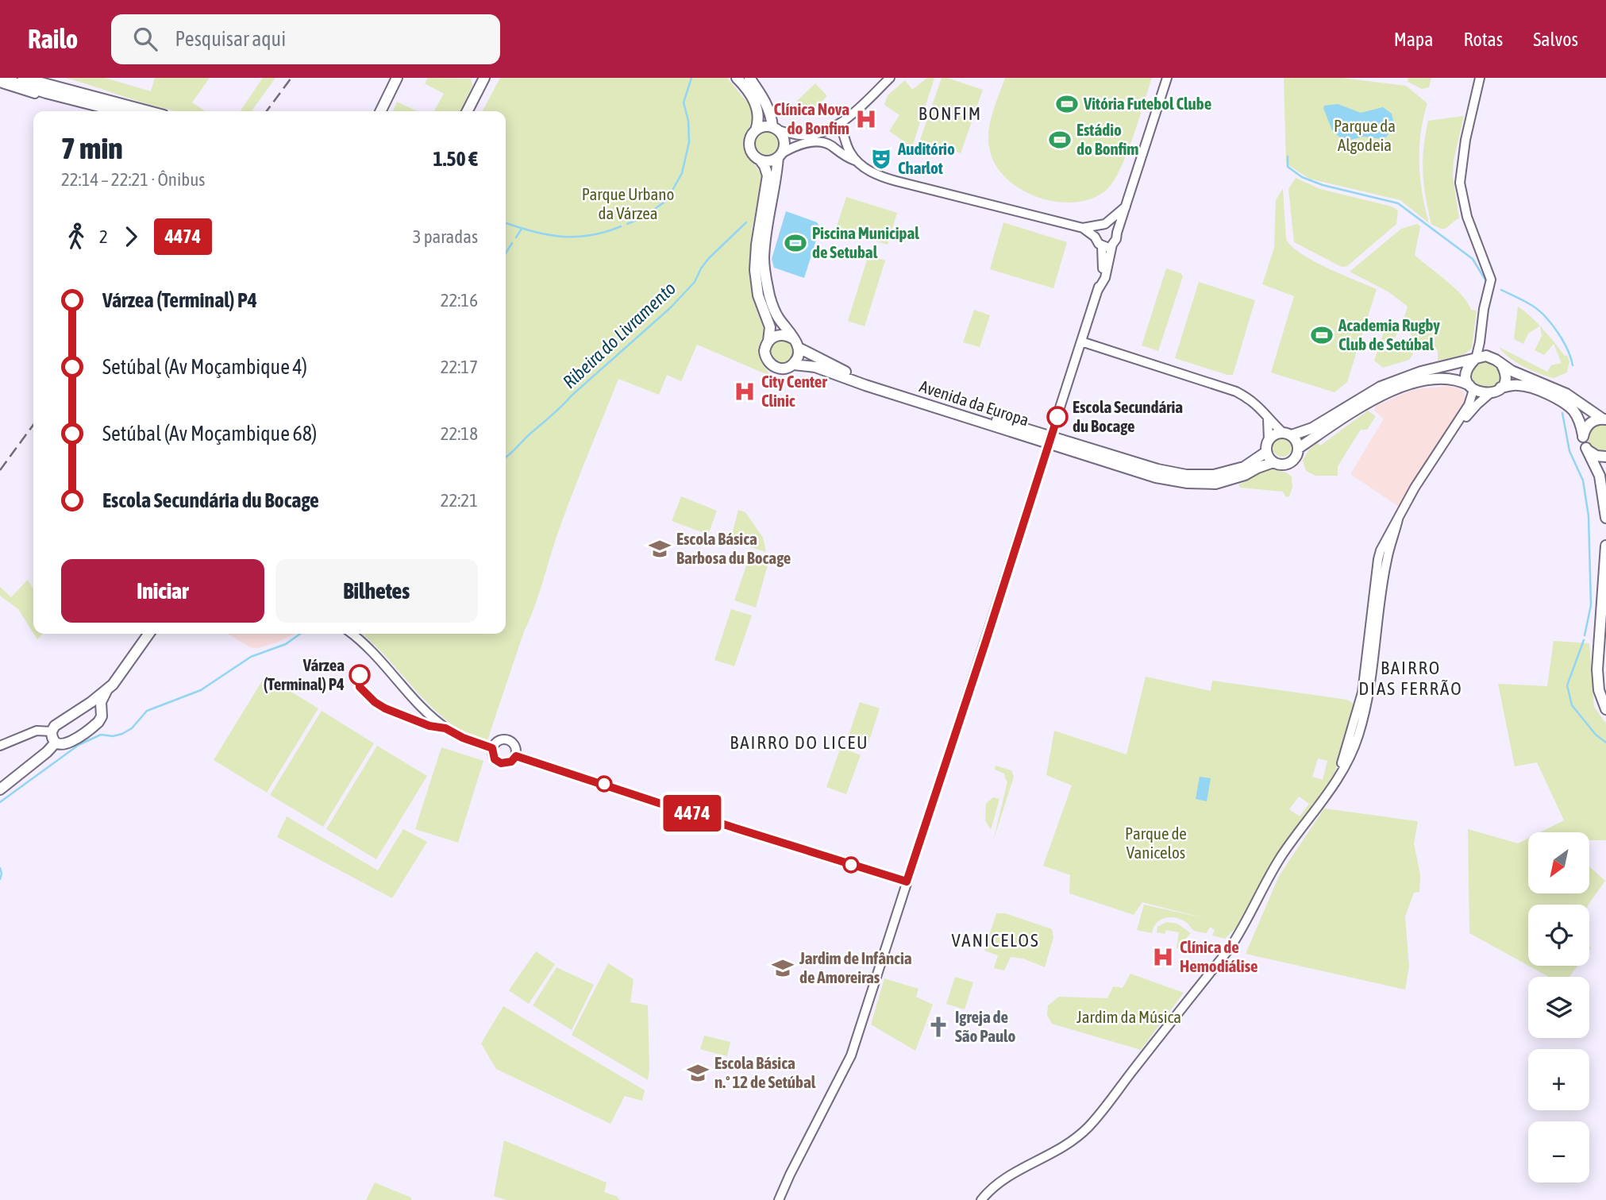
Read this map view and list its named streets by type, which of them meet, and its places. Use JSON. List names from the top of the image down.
{
  "streets": {
    "main road": ["Avenida da Europa"]
  },
  "districts": [
    "BONFIM",
    "BAIRRO DIAS FERRÃO",
    "BAIRRO DO LICEU",
    "VANICELOS"
  ],
  "water": ["Ribeira do Livramento"],
  "parks": [
    "Parque da Algodeia",
    "Parque Urbano da Várzea",
    "Parque de Vanicelos",
    "Jardim da Música"
  ],
  "places": {
    "sports": [
      "Vitória Futebol Clube",
      "Estádio do Bonfim",
      "Piscina Municipal de Setubal",
      "Academia Rugby Club de Setúbal"
    ],
    "hospital": ["Clínica Nova do Bonfim", "City Center Clinic", "Clínica de Hemodiálise"],
    "theatre": ["Auditório Charlot"],
    "other": ["Escola Secundária du Bocage", "Várzea (Terminal) P4"],
    "school or university": ["Escola Básica Barbosa du Bocage", "Jardim de Infância de Amoreiras", "Escola Básica n.º 12 de Setúbal"],
    "church": ["Igreja de São Paulo"]
  },
  "lines": ["bus line 4474"],
  "north": "bottom left",
  "page": {
    "header": "Railo",
    "search": "Pesquisar aqui",
    "nav": ["Mapa", "Rotas", "Salvos"],
    "on_map": "4474",
    "heading": ["7 min", "22:14 – 22:21 · Ônibus", "1.50 €"],
    "legs": ["2", "4474", "3 paradas"],
    "list": [
      {
        "name": "Várzea (Terminal) P4",
        "value": "22:16"
      },
      {
        "name": "Setúbal (Av Moçambique 4)",
        "value": "22:17"
      },
      {
        "name": "Setúbal (Av Moçambique 68)",
        "value": "22:18"
      },
      {
        "name": "Escola Secundária du Bocage",
        "value": "22:21"
      }
    ],
    "buttons": ["Iniciar", "Bilhetes"],
    "map_buttons": ["+", "−"]
  }
}
